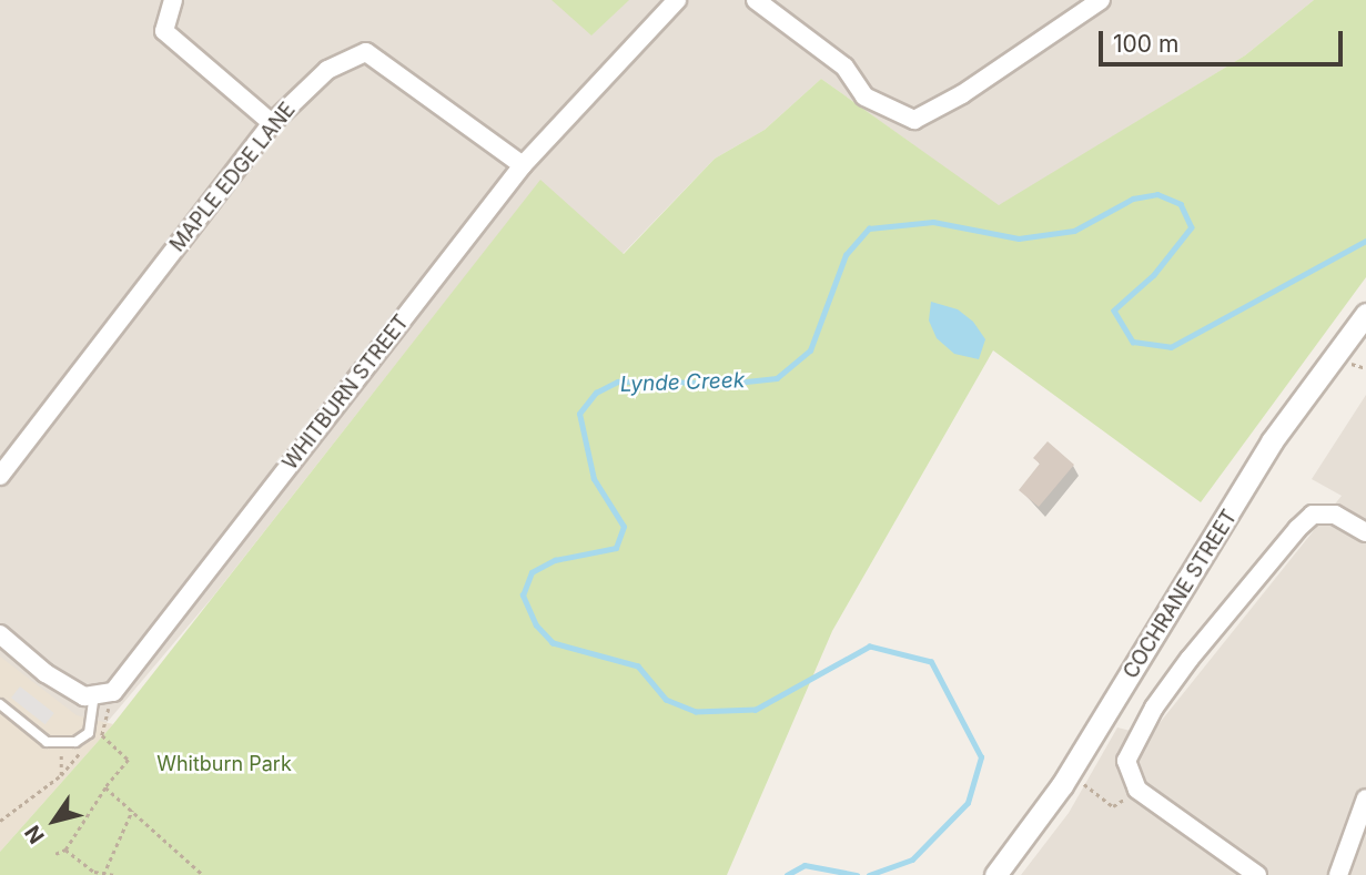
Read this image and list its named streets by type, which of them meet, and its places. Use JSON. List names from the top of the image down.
{
  "streets": {
    "street": ["MAPLE EDGE LANE", "WHITBURN STREET", "COCHRANE STREET"]
  },
  "crossings": [
    ["MAPLE EDGE LANE", "WHITBURN STREET"]
  ],
  "water": ["Lynde Creek"],
  "parks": ["Whitburn Park"],
  "scale_bar": "100 m",
  "north": "bottom left"
}
